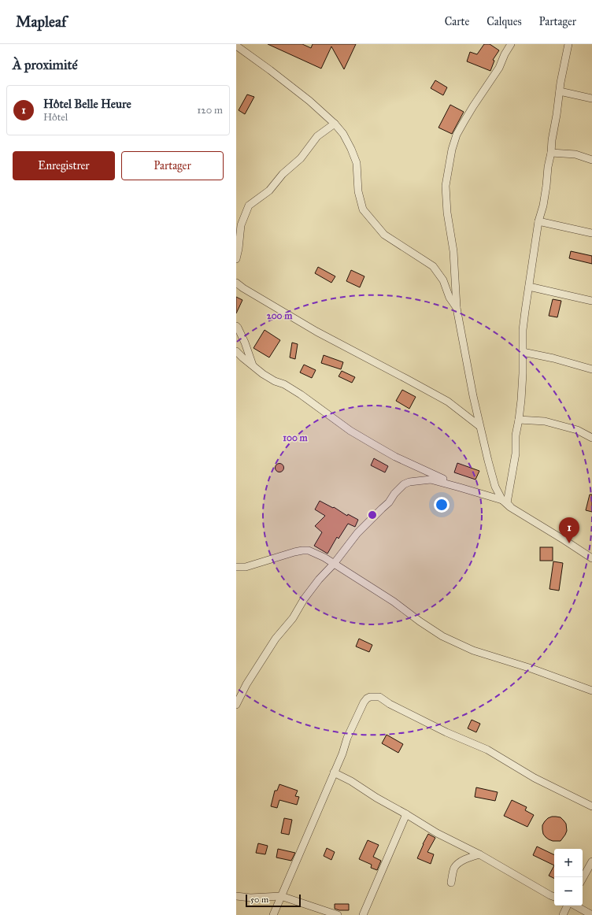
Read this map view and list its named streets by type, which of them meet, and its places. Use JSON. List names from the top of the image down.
{
  "scale_bar": "50 m",
  "page": {
    "header": "Mapleaf",
    "nav": ["Carte", "Calques", "Partager"],
    "heading": "À proximité",
    "list": [
      {
        "mark": "1",
        "name": "Hôtel Belle Heure",
        "note": "Hôtel",
        "value": "120 m"
      }
    ],
    "buttons": ["Enregistrer", "Partager"],
    "pins": "1",
    "map_buttons": ["+", "−"],
    "scale": "50 m"
  },
  "rings": ["200 m", "100 m"]
}
